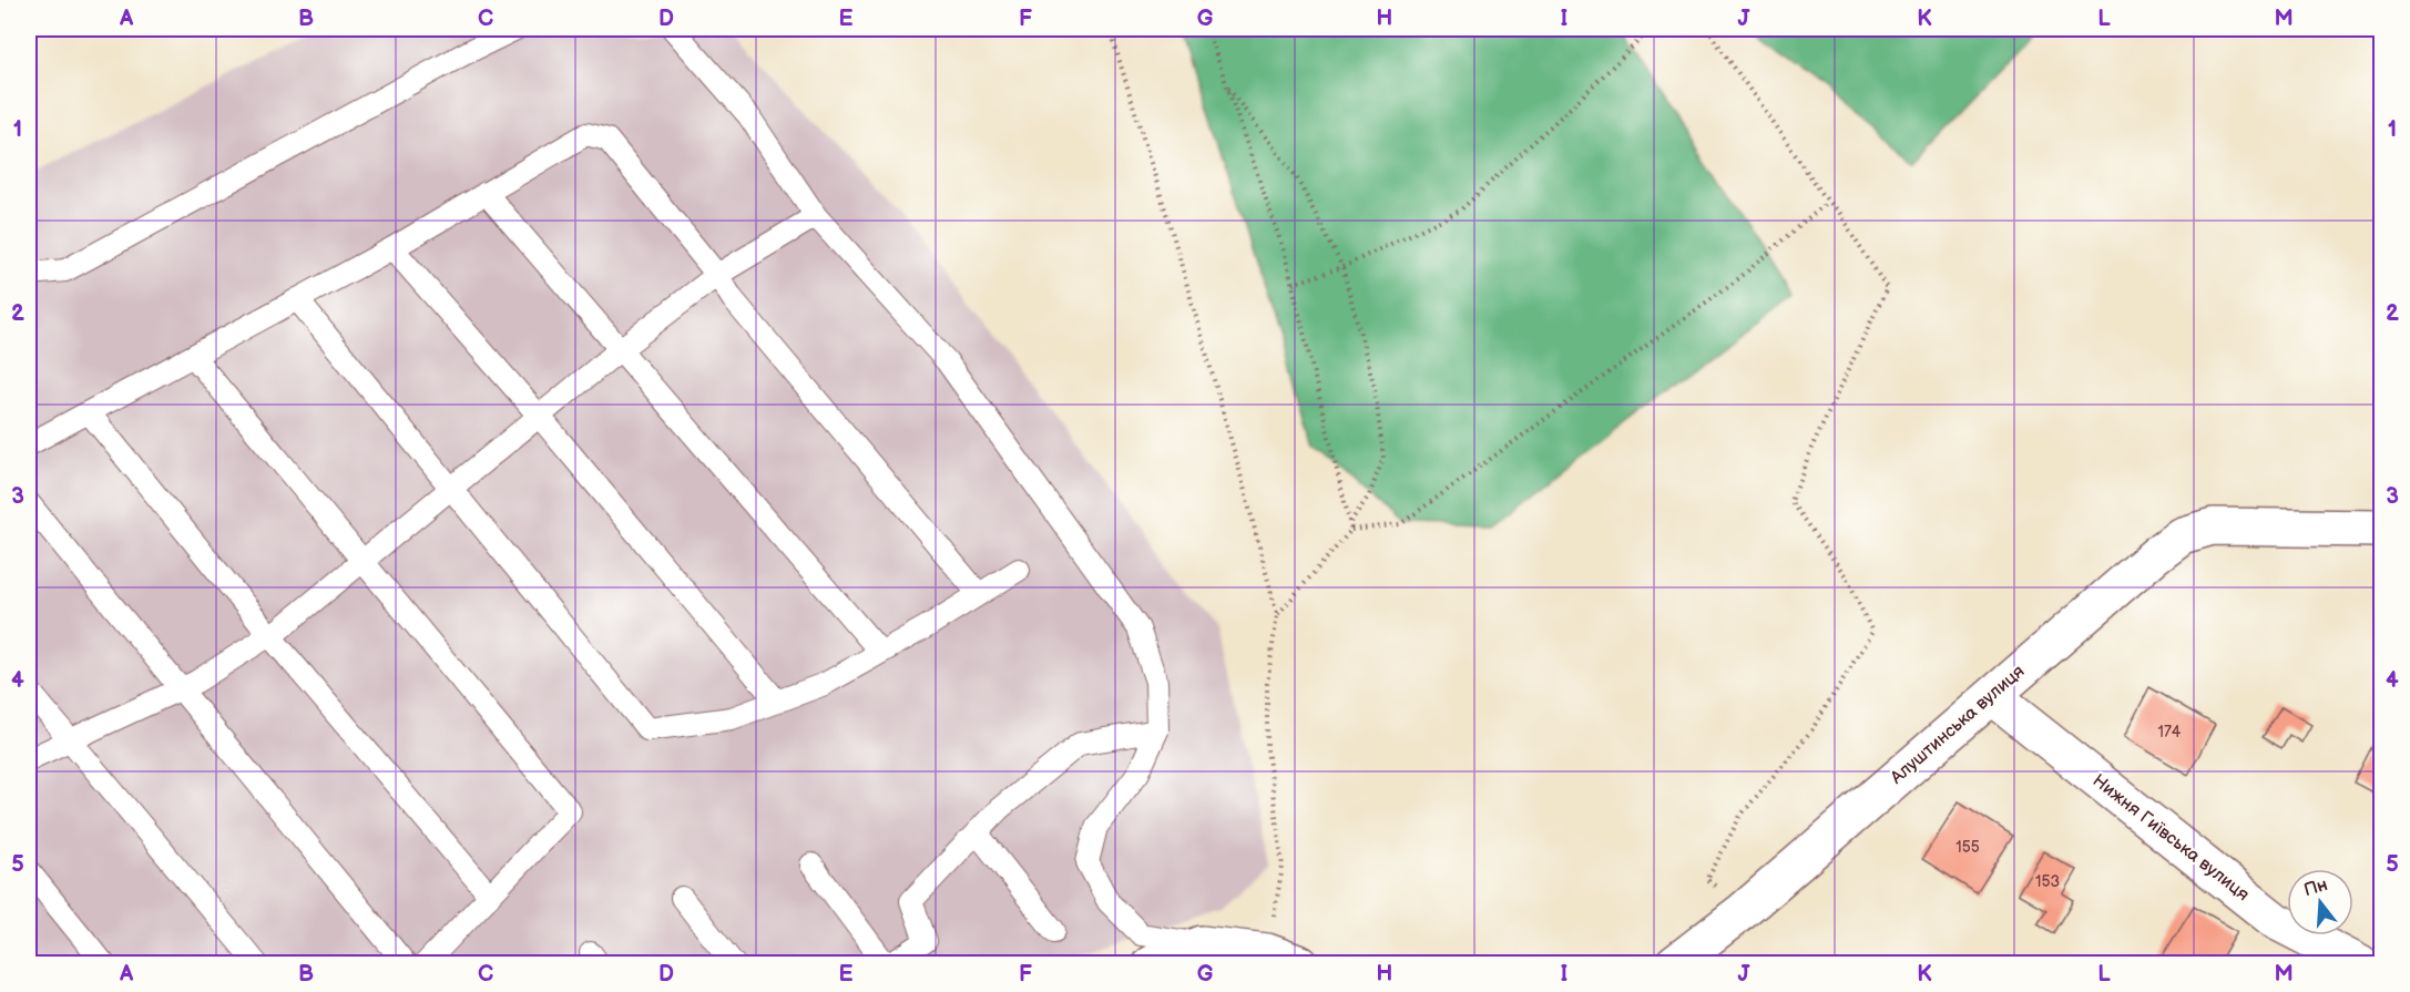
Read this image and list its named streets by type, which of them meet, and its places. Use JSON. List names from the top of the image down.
{
  "streets": {
    "street": ["Алуштинська вулиця", "Нижня Гиївська вулиця"]
  },
  "crossings": [
    ["Алуштинська вулиця", "Нижня Гиївська вулиця"]
  ],
  "house_numbers": ["174", "155", "153"],
  "north": "top",
  "grid": {
    "columns": [
      "A",
      "B",
      "C",
      "D",
      "E",
      "F",
      "G",
      "H",
      "I",
      "J",
      "K",
      "L",
      "M"
    ],
    "rows": [
      "1",
      "2",
      "3",
      "4",
      "5"
    ]
  }
}
